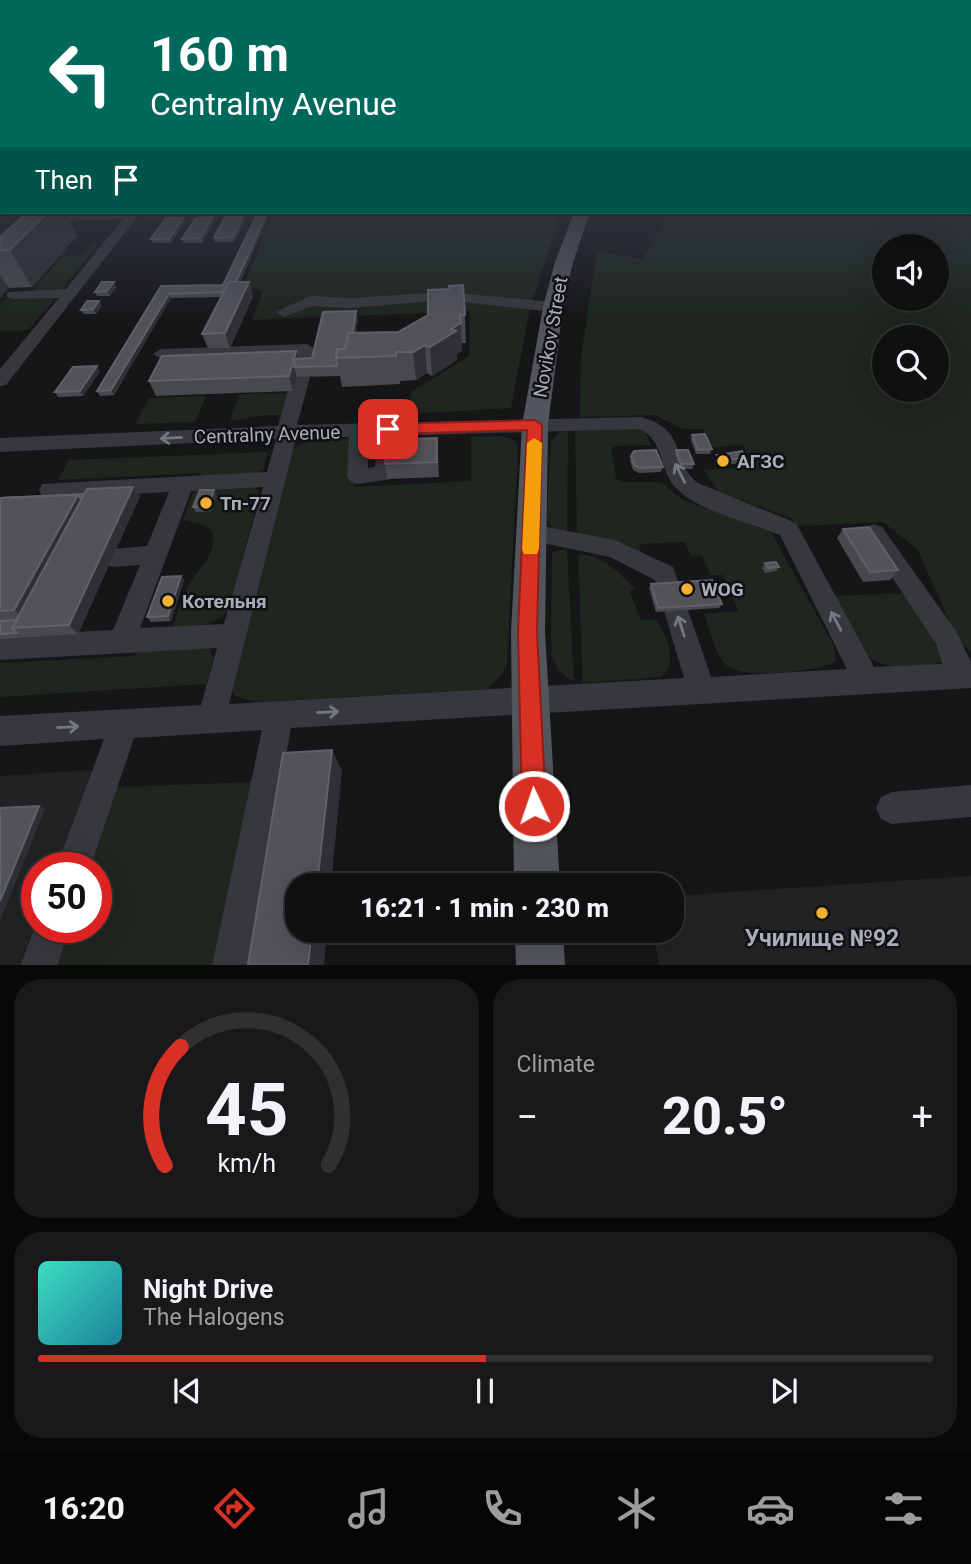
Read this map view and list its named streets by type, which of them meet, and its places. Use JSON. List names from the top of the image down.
{
  "streets": {
    "main road": ["Novikov Street"],
    "street": ["Centralny Avenue"]
  },
  "crossings": [
    ["Novikov Street", "Centralny Avenue"]
  ],
  "places": [
    "АГЗС",
    "Тп-77",
    "WOG",
    "Котельня",
    "Училище №92"
  ],
  "page": {
    "turn": ["160 m", "Centralny Avenue"],
    "then": "Then",
    "limit": "50",
    "trip": "16:21 · 1 min · 230 m",
    "tile": "Climate",
    "heat": ["−", "20.5°", "+"],
    "song": ["Night Drive", "The Halogens"],
    "tabs": "16:20",
    "gauge": ["45", "km/h"]
  }
}
